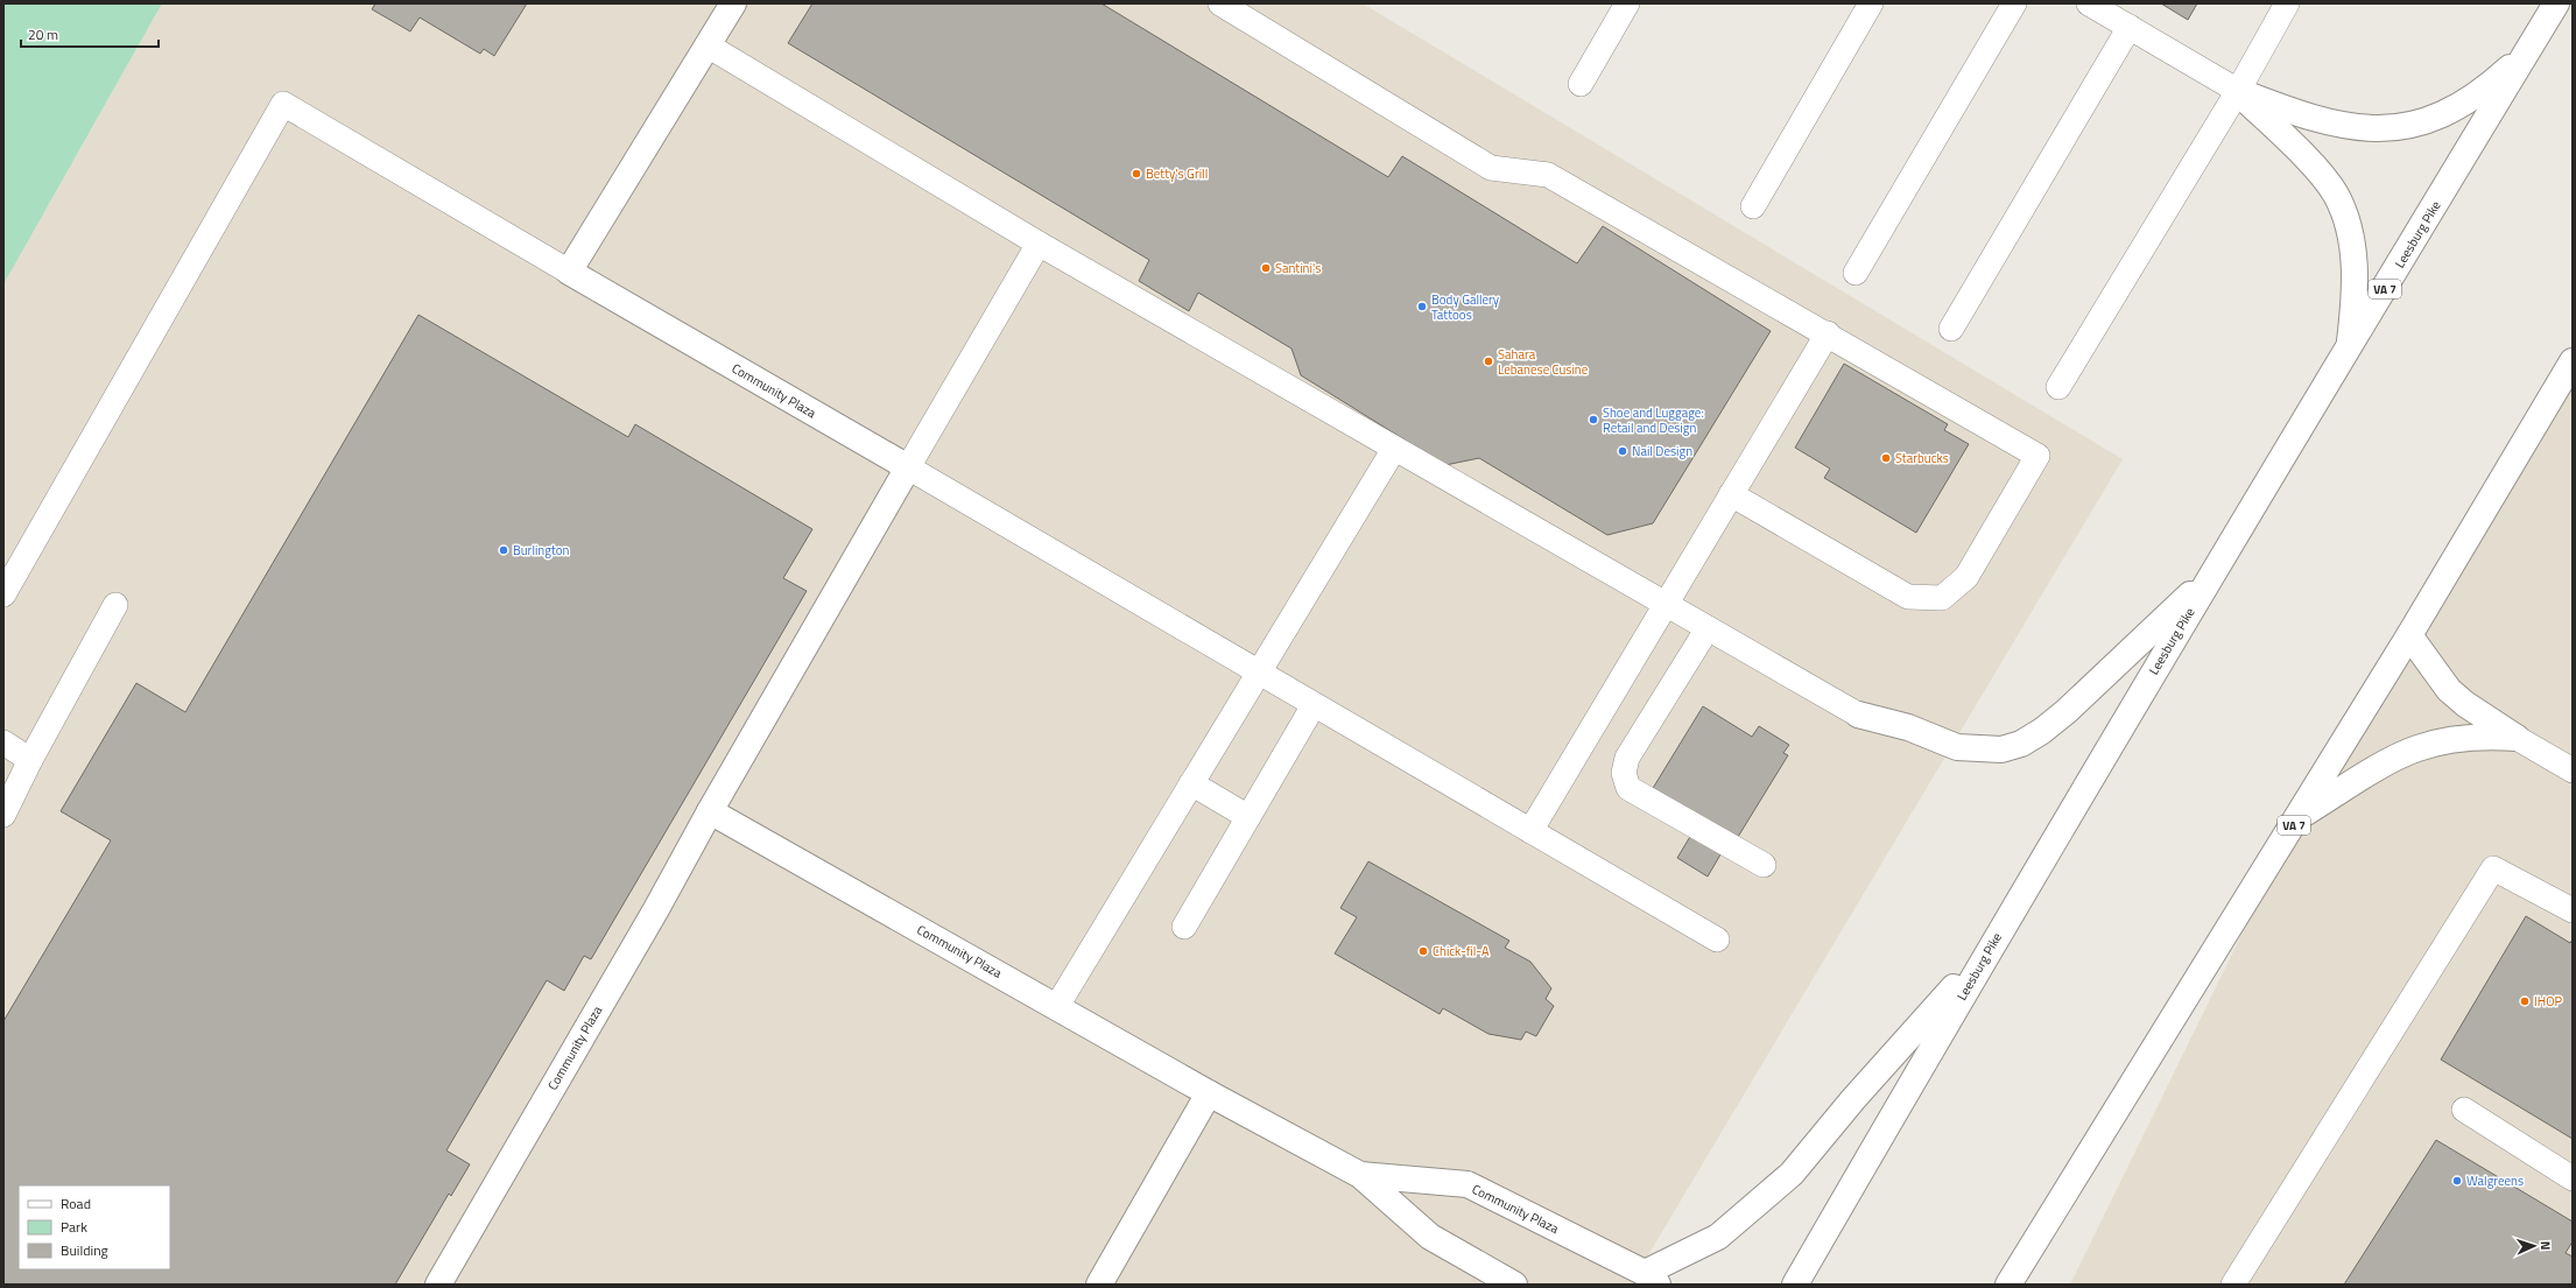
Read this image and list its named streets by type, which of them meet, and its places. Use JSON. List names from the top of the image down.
{
  "streets": {
    "main road": ["Leesburg Pike", "VA 7", "Community Plaza"]
  },
  "places": [
    "Betty's Grill",
    "Santini's",
    "Body Gallery Tattoos",
    "Sahara Lebanese Cusine",
    "Shoe and Luggage: Retail and Design",
    "Nail Design",
    "Starbucks",
    "Burlington",
    "Chick-fil-A",
    "IHOP",
    "Walgreens"
  ],
  "legend": ["Road", "Park", "Building"],
  "scale_bar": "20 m",
  "north": "right"
}
